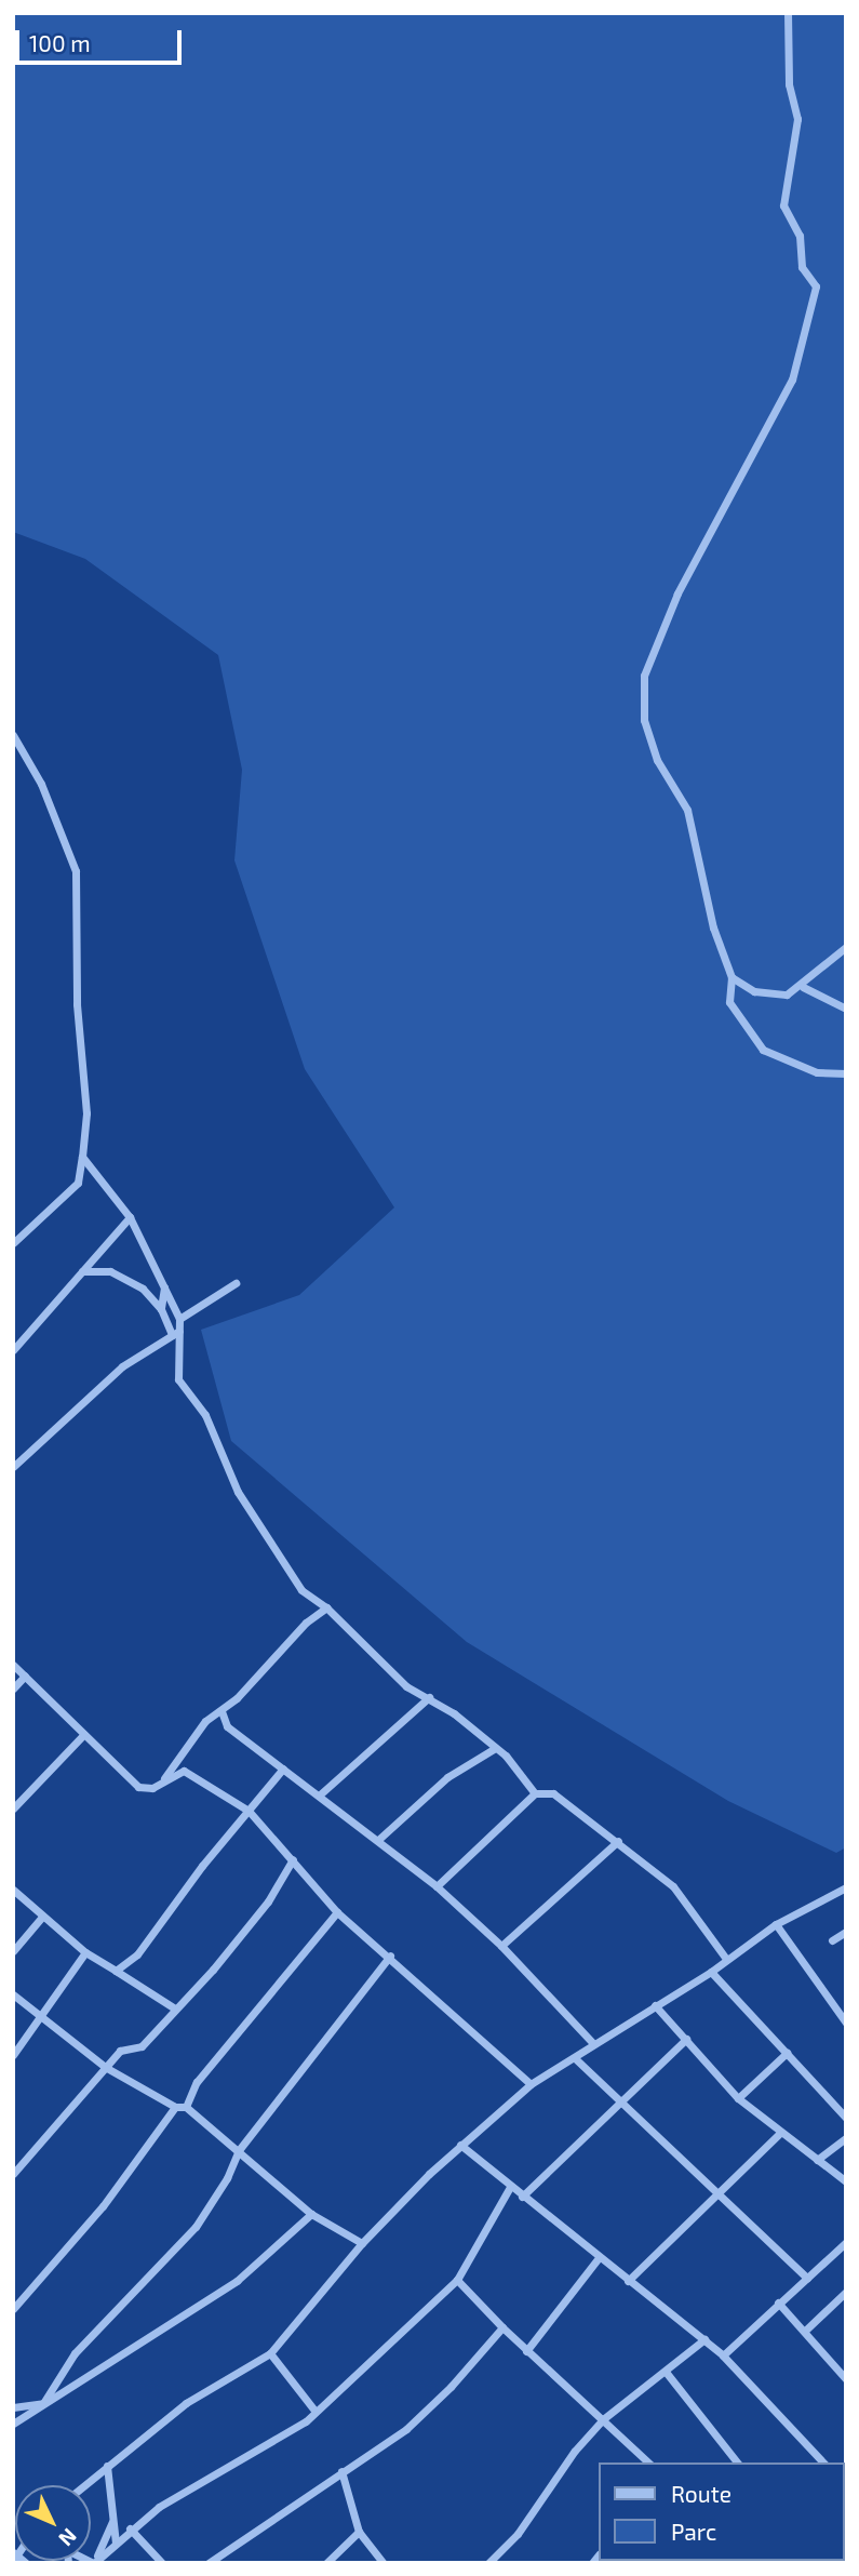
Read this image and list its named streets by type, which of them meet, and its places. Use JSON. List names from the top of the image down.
{
  "legend": ["Route", "Parc"],
  "scale_bar": "100 m",
  "north": "bottom right"
}
